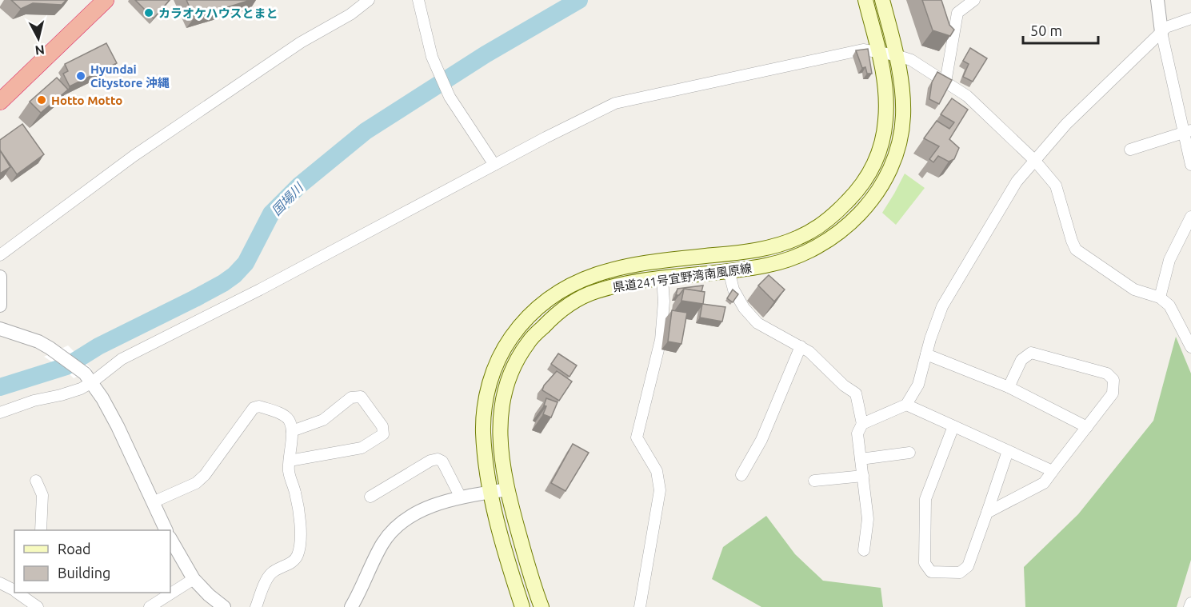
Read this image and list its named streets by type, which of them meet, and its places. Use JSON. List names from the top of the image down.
{
  "streets": {
    "main road": ["県道241号宜野湾南風原線"]
  },
  "water": ["国場川"],
  "places": ["カラオケハウスとまと", "Hyundai Citystore 沖縄", "Hotto Motto"],
  "legend": ["Road", "Building"],
  "scale_bar": "50 m",
  "north": "bottom"
}
